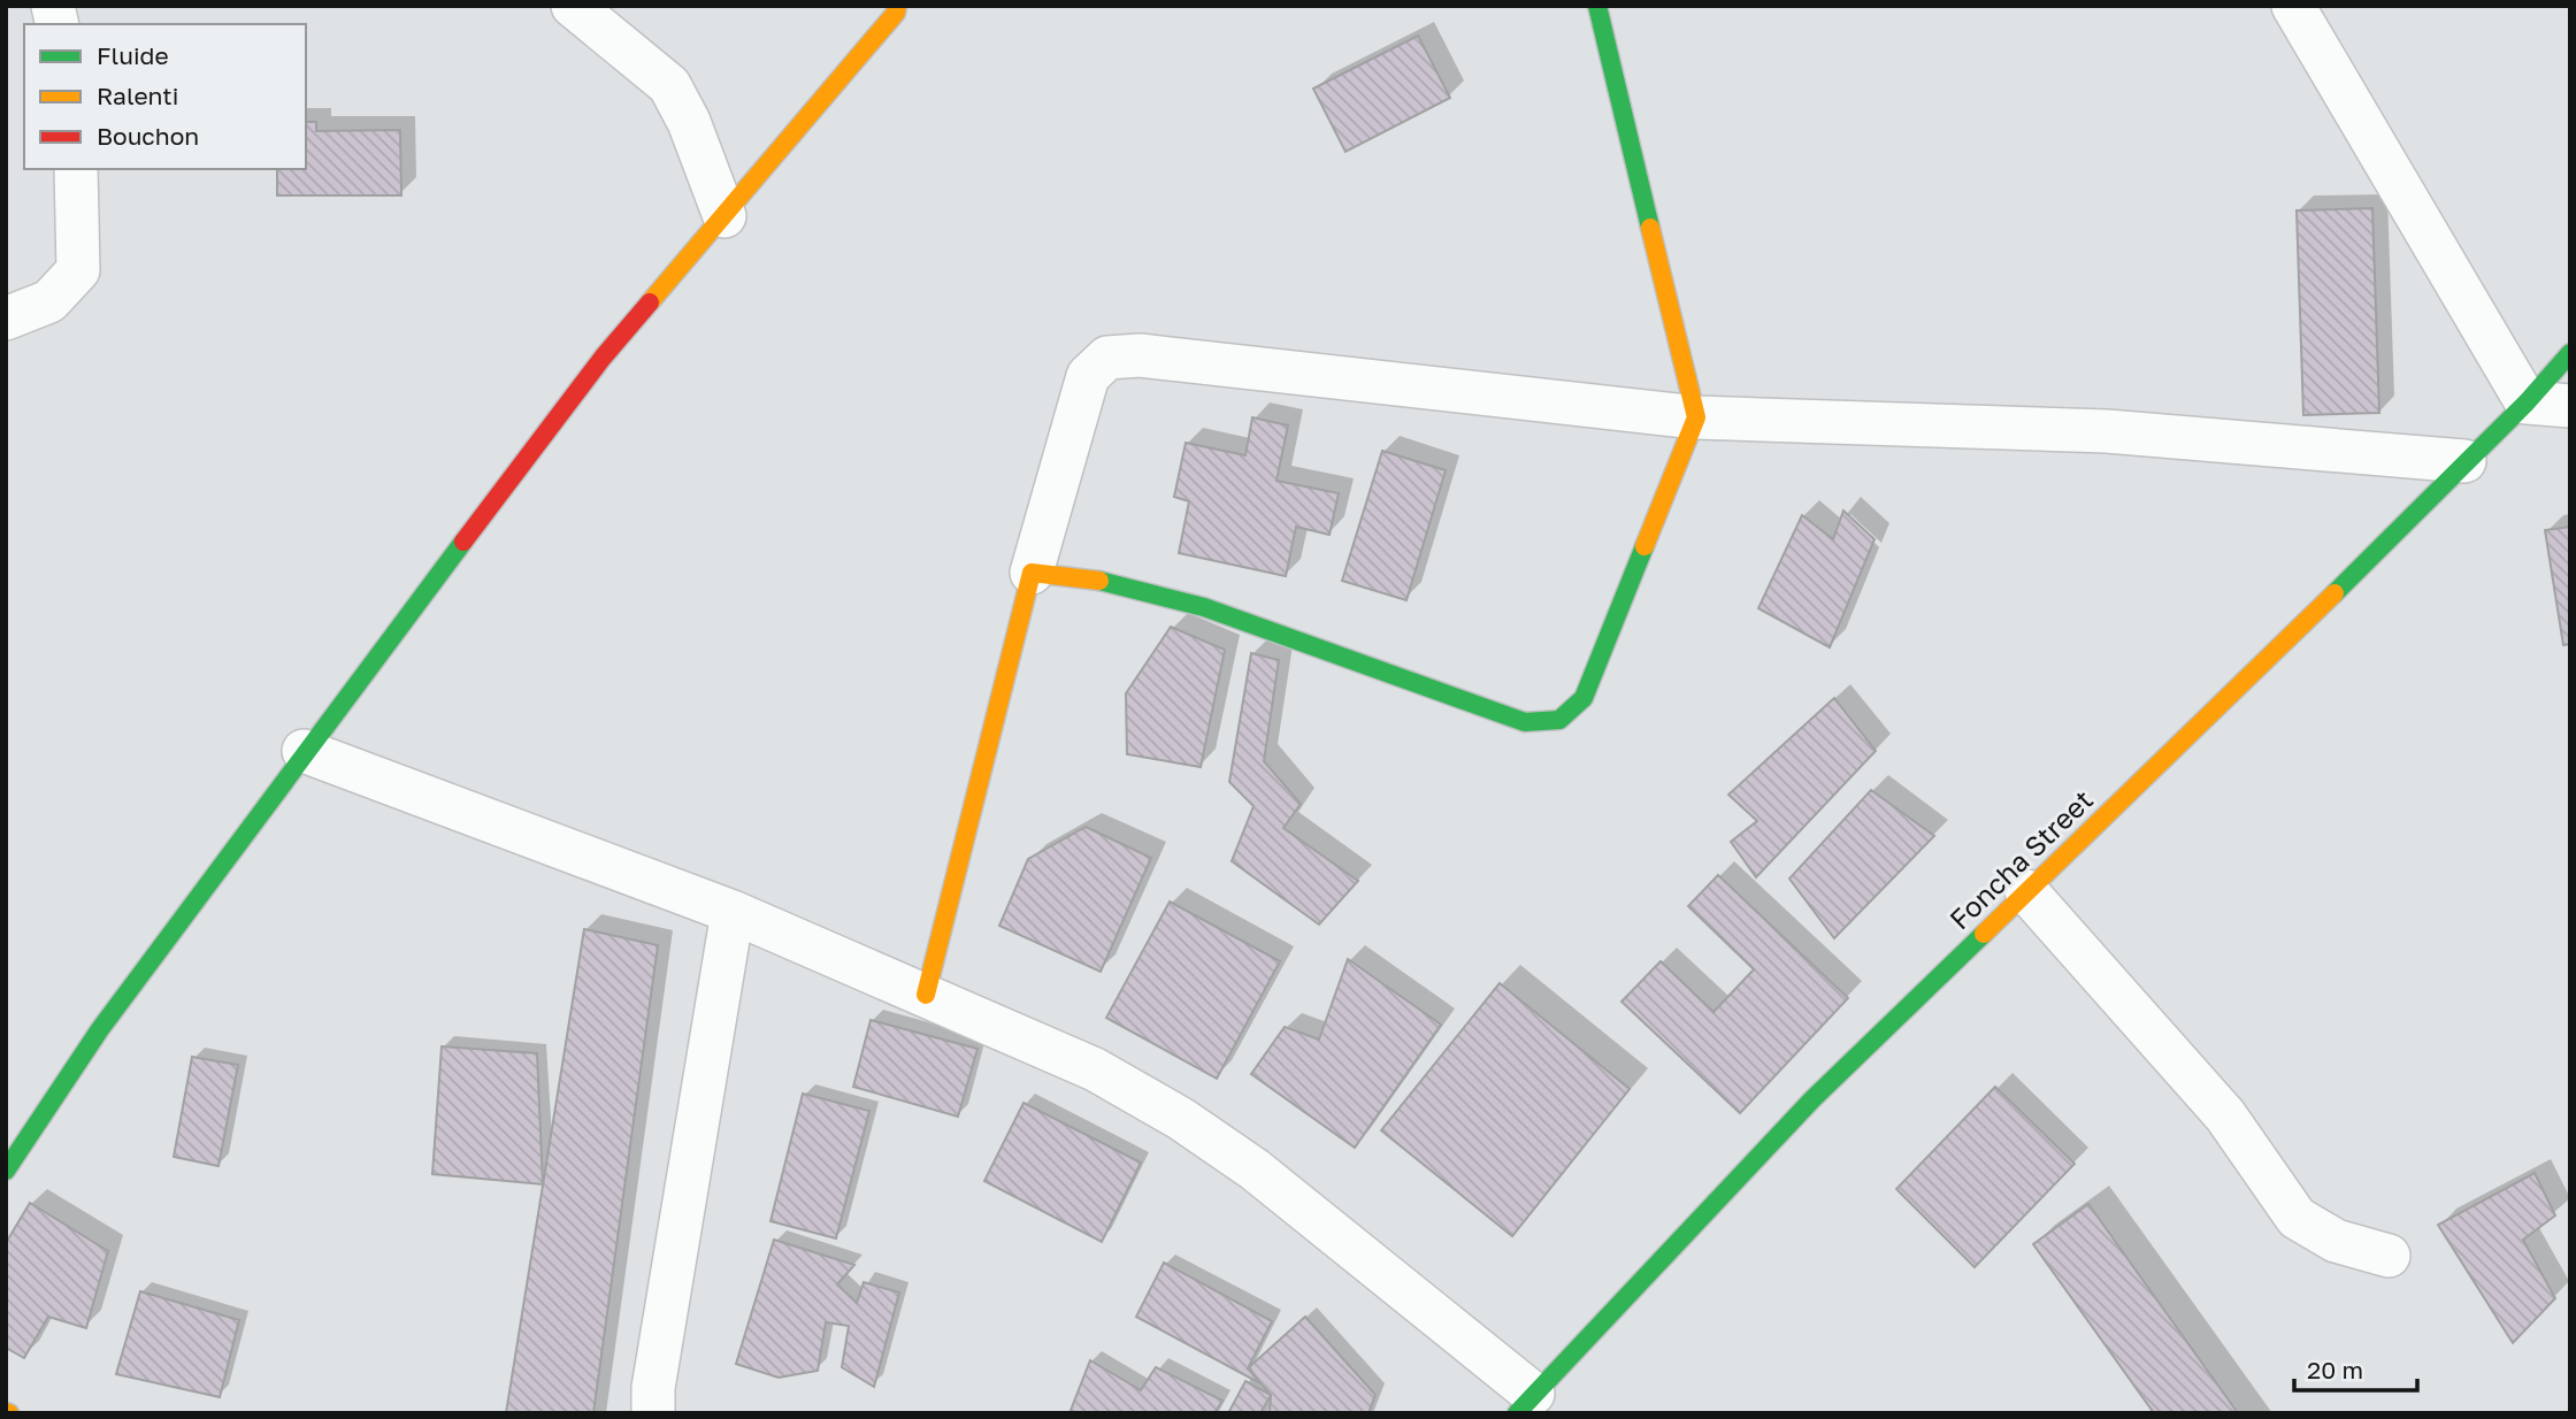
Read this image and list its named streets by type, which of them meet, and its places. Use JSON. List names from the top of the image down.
{
  "streets": {
    "street": ["Foncha Street"]
  },
  "legend": ["Fluide", "Ralenti", "Bouchon"],
  "scale_bar": "20 m"
}
